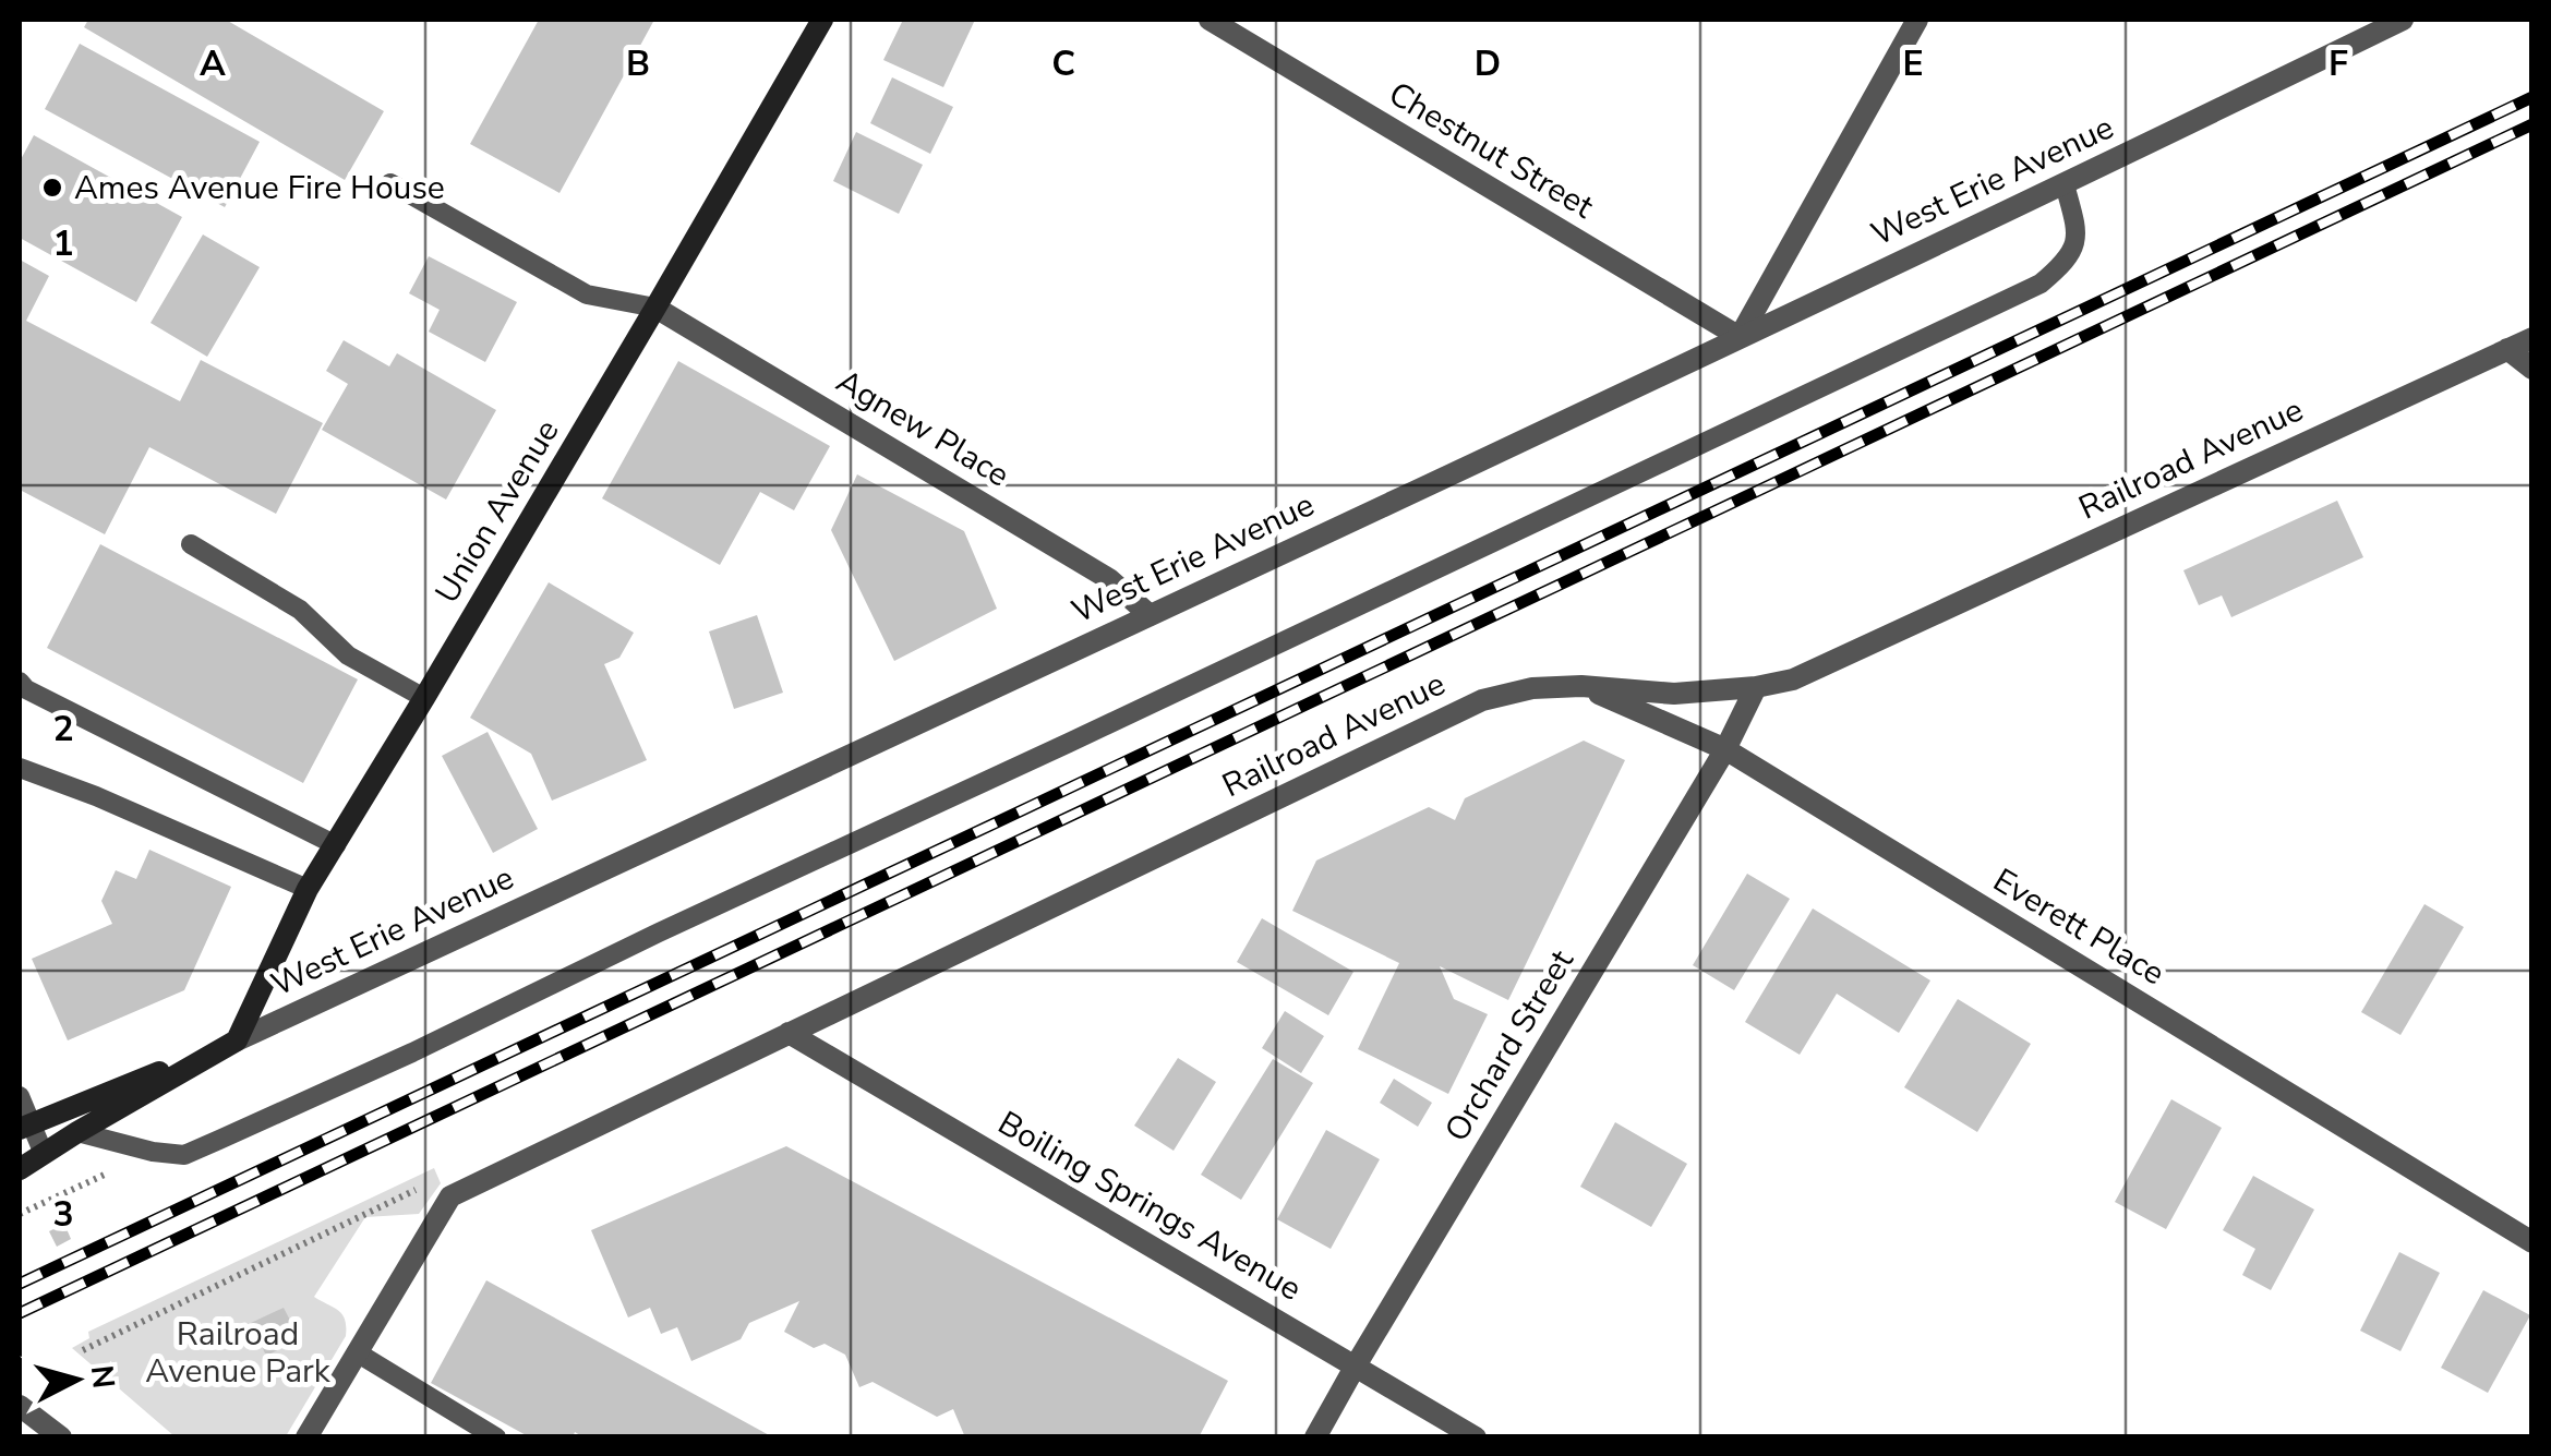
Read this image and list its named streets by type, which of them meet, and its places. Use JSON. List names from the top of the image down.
{
  "streets": {
    "main road": ["West Erie Avenue", "Union Avenue"],
    "street": [
      "Chestnut Street",
      "Agnew Place",
      "Railroad Avenue",
      "Everett Place",
      "Orchard Street",
      "Boiling Springs Avenue"
    ]
  },
  "crossings": [
    ["Chestnut Street", "West Erie Avenue"],
    ["West Erie Avenue", "Agnew Place"],
    ["West Erie Avenue", "Union Avenue"],
    ["Agnew Place", "Union Avenue"],
    ["Railroad Avenue", "Everett Place"],
    ["Railroad Avenue", "Orchard Street"],
    ["Railroad Avenue", "Boiling Springs Avenue"],
    ["Everett Place", "Orchard Street"],
    ["Orchard Street", "Boiling Springs Avenue"]
  ],
  "parks": ["Railroad Avenue Park"],
  "places": ["Ames Avenue Fire House"],
  "north": "right",
  "grid": {
    "columns": [
      "A",
      "B",
      "C",
      "D",
      "E",
      "F"
    ],
    "rows": ["1", "2", "3"]
  }
}
